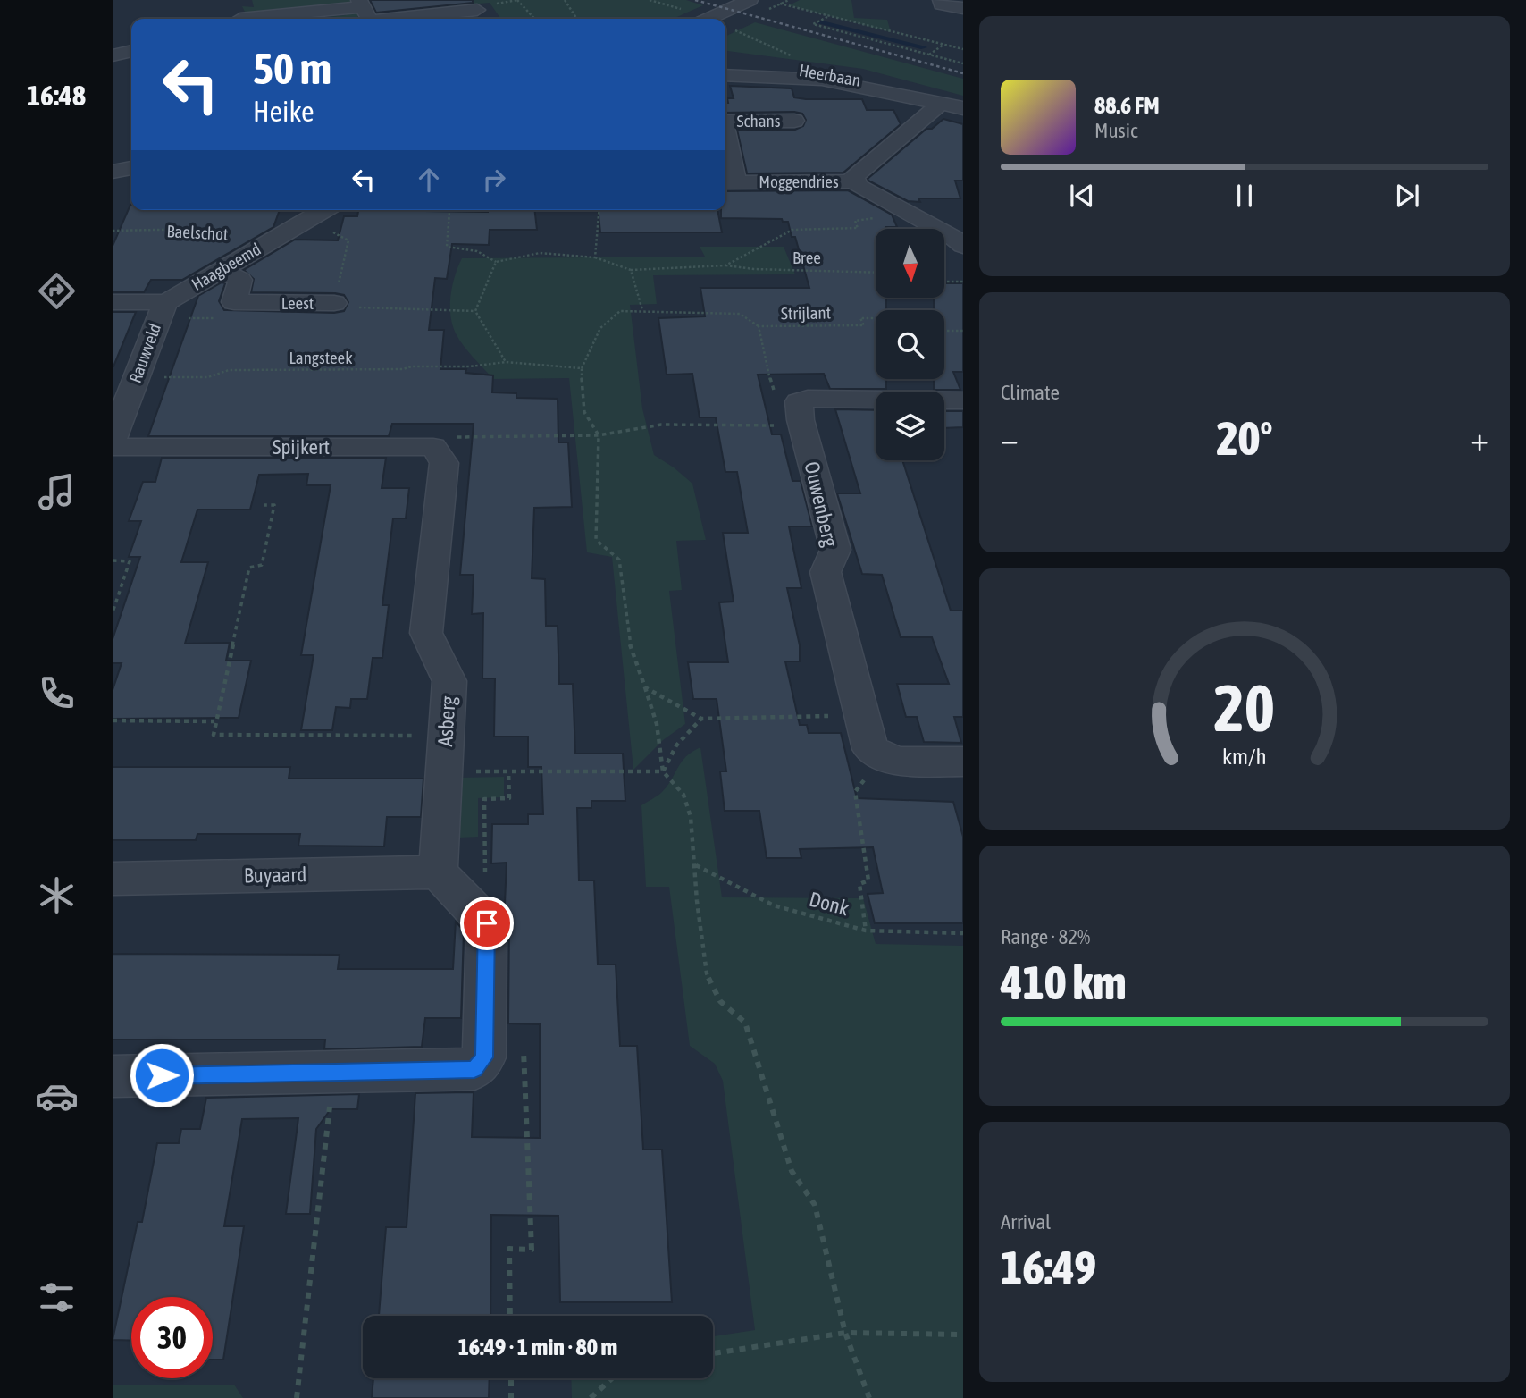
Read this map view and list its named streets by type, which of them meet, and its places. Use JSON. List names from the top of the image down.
{
  "streets": {
    "street": [
      "Heerbaan",
      "Schans",
      "Moggendries",
      "Baelschot",
      "Haagbeemd",
      "Leest",
      "Rauwveld",
      "Spijkert",
      "Ouwenberg",
      "Asberg",
      "Buyaard"
    ],
    "path": [
      "Bree",
      "Strijlant",
      "Langsteek",
      "Donk"
    ]
  },
  "crossings": [
    ["Heerbaan", "Moggendries"],
    ["Schans", "Moggendries"],
    ["Baelschot", "Haagbeemd"],
    ["Haagbeemd", "Leest"],
    ["Haagbeemd", "Rauwveld"],
    ["Strijlant", "Ouwenberg"],
    ["Rauwveld", "Langsteek"],
    ["Spijkert", "Asberg"],
    ["Asberg", "Buyaard"]
  ],
  "north": "bottom",
  "page": {
    "tabs": "16:48",
    "turn": ["50 m", "Heike"],
    "song": ["88.6 FM", "Music"],
    "tile": [
      "Climate",
      ["Range · 82%", "410 km"],
      ["Arrival", "16:49"]
    ],
    "heat": ["−", "20°", "+"],
    "limit": "30",
    "trip": "16:49 · 1 min · 80 m",
    "gauge": ["20", "km/h"]
  }
}
